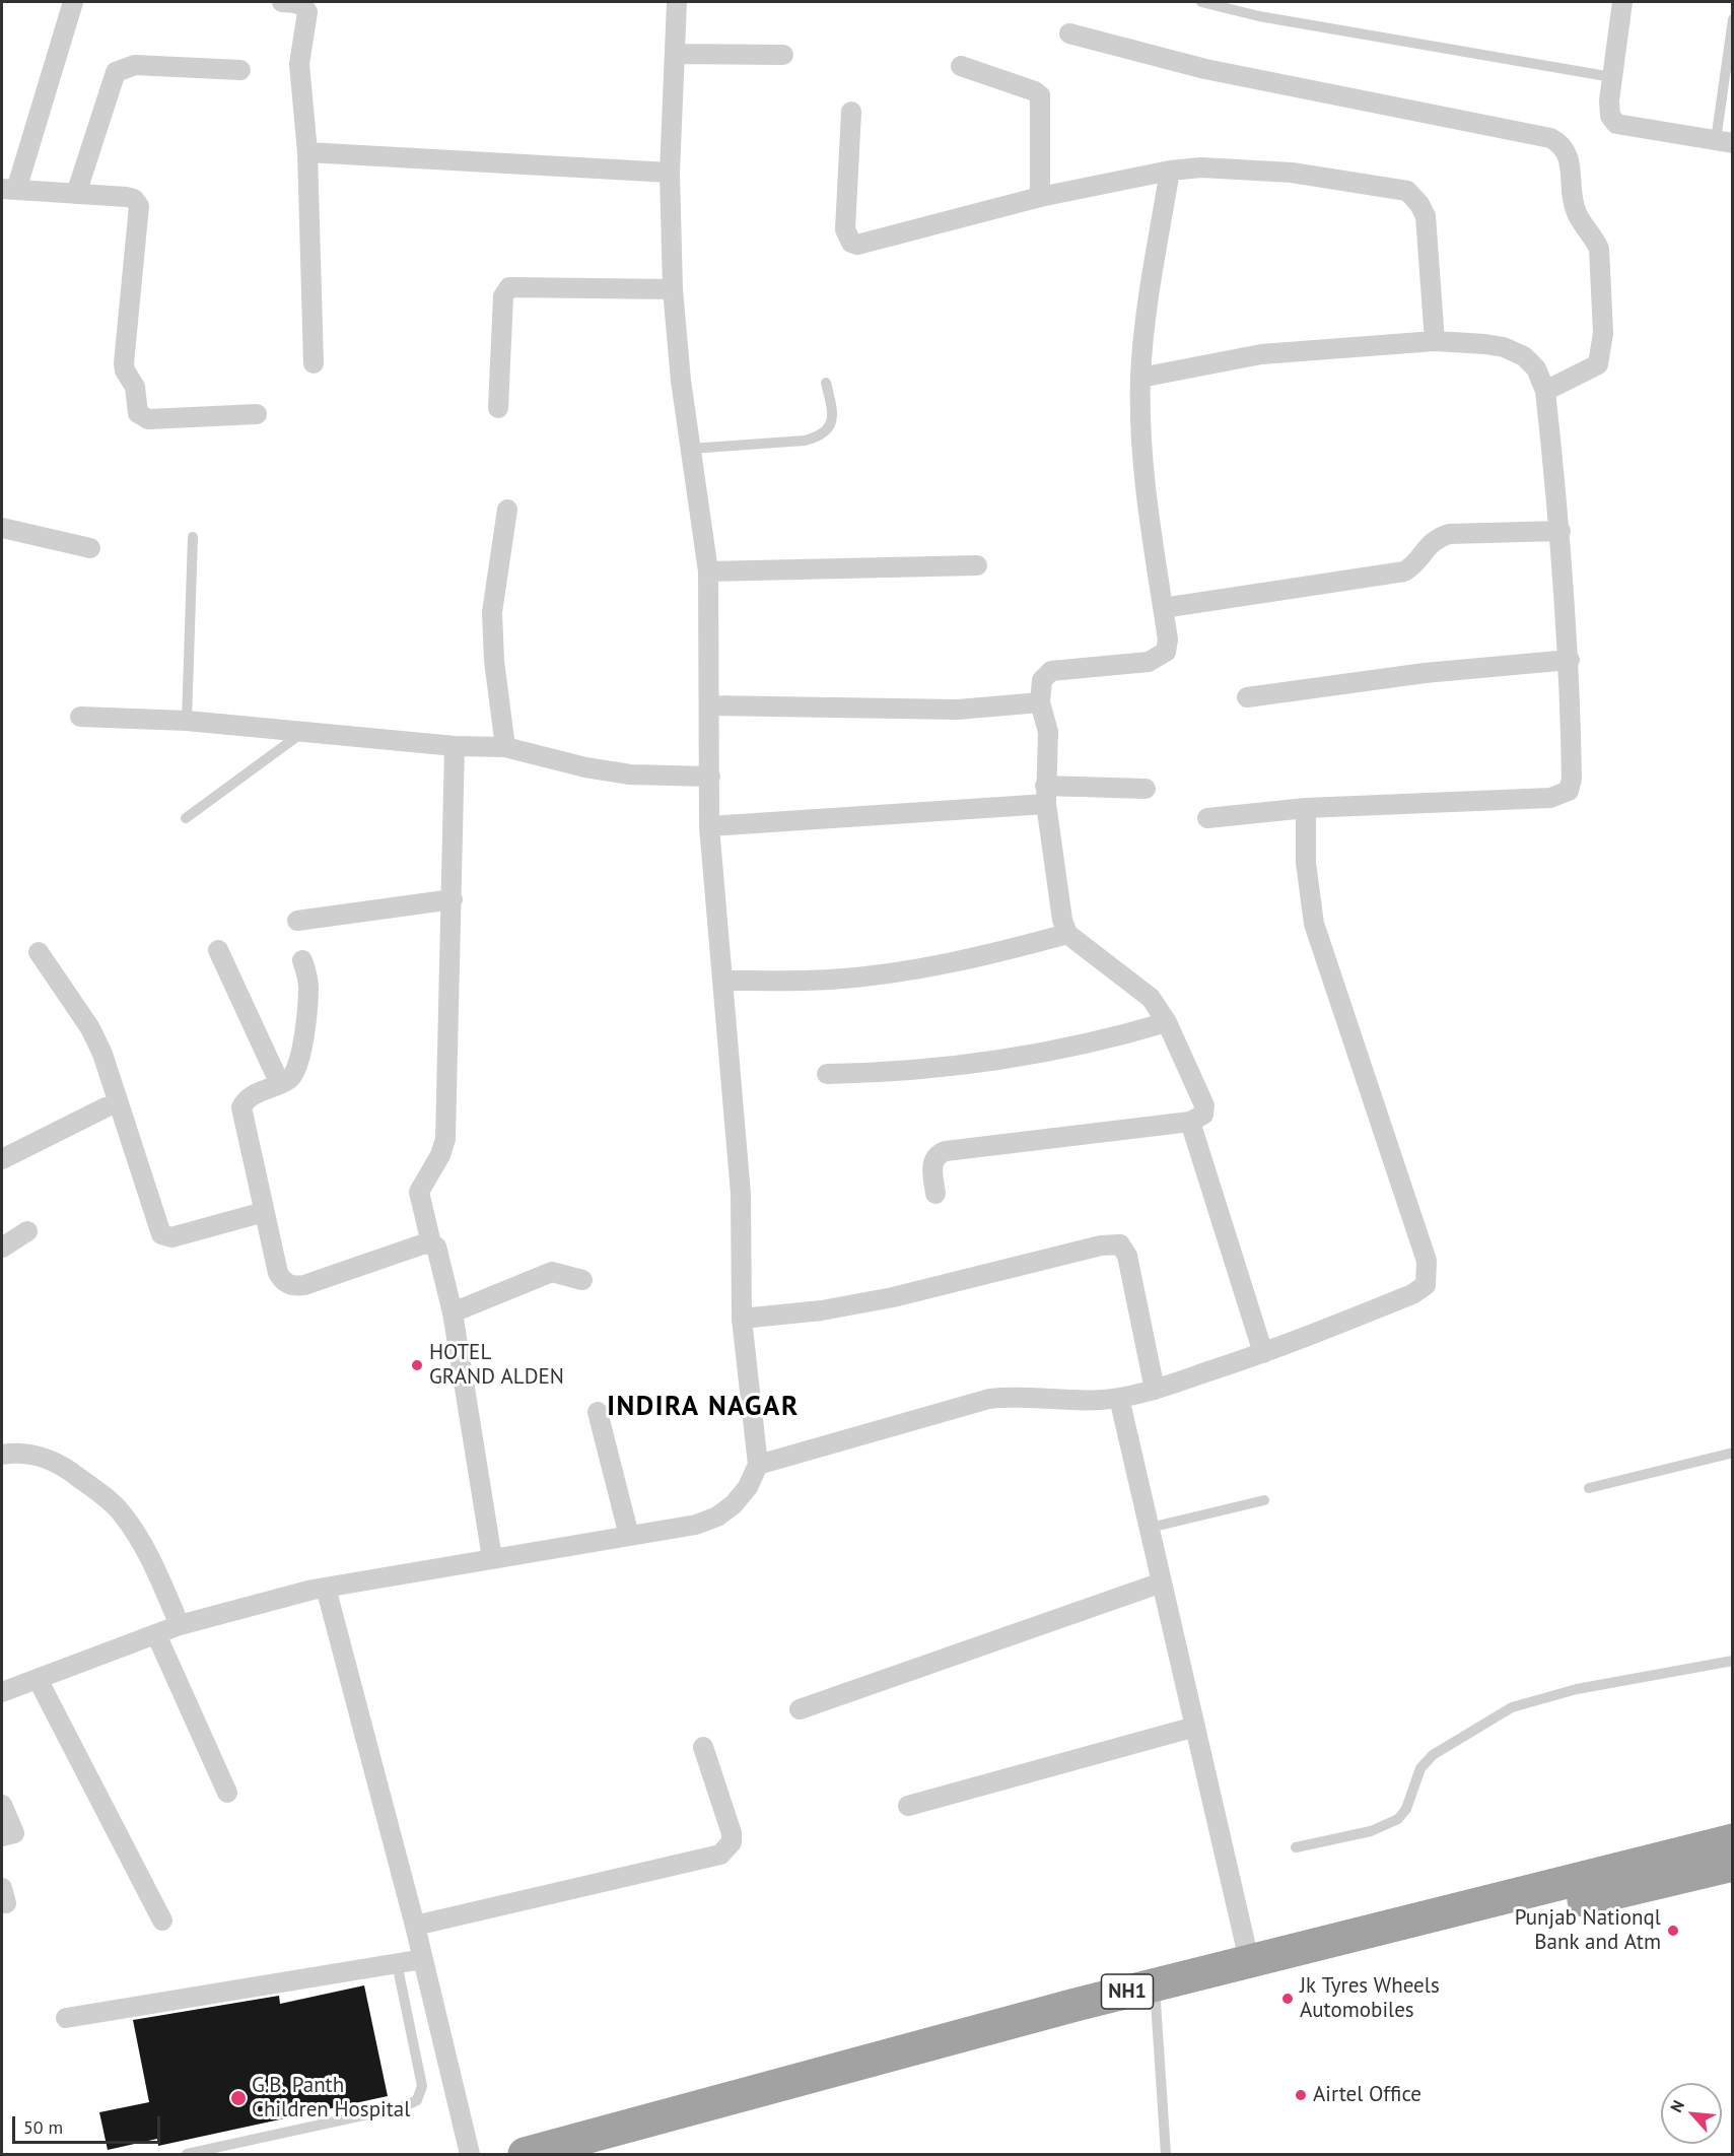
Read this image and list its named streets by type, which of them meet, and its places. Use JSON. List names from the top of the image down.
{
  "streets": {
    "highway": ["NH1"]
  },
  "districts": ["INDIRA NAGAR"],
  "places": [
    "HOTEL GRAND ALDEN",
    "Punjab Nationql Bank and Atm",
    "Jk Tyres Wheels Automobiles",
    "Airtel Office",
    "G.B. Panth Children Hospital"
  ],
  "scale_bar": "50 m",
  "north": "top left"
}
